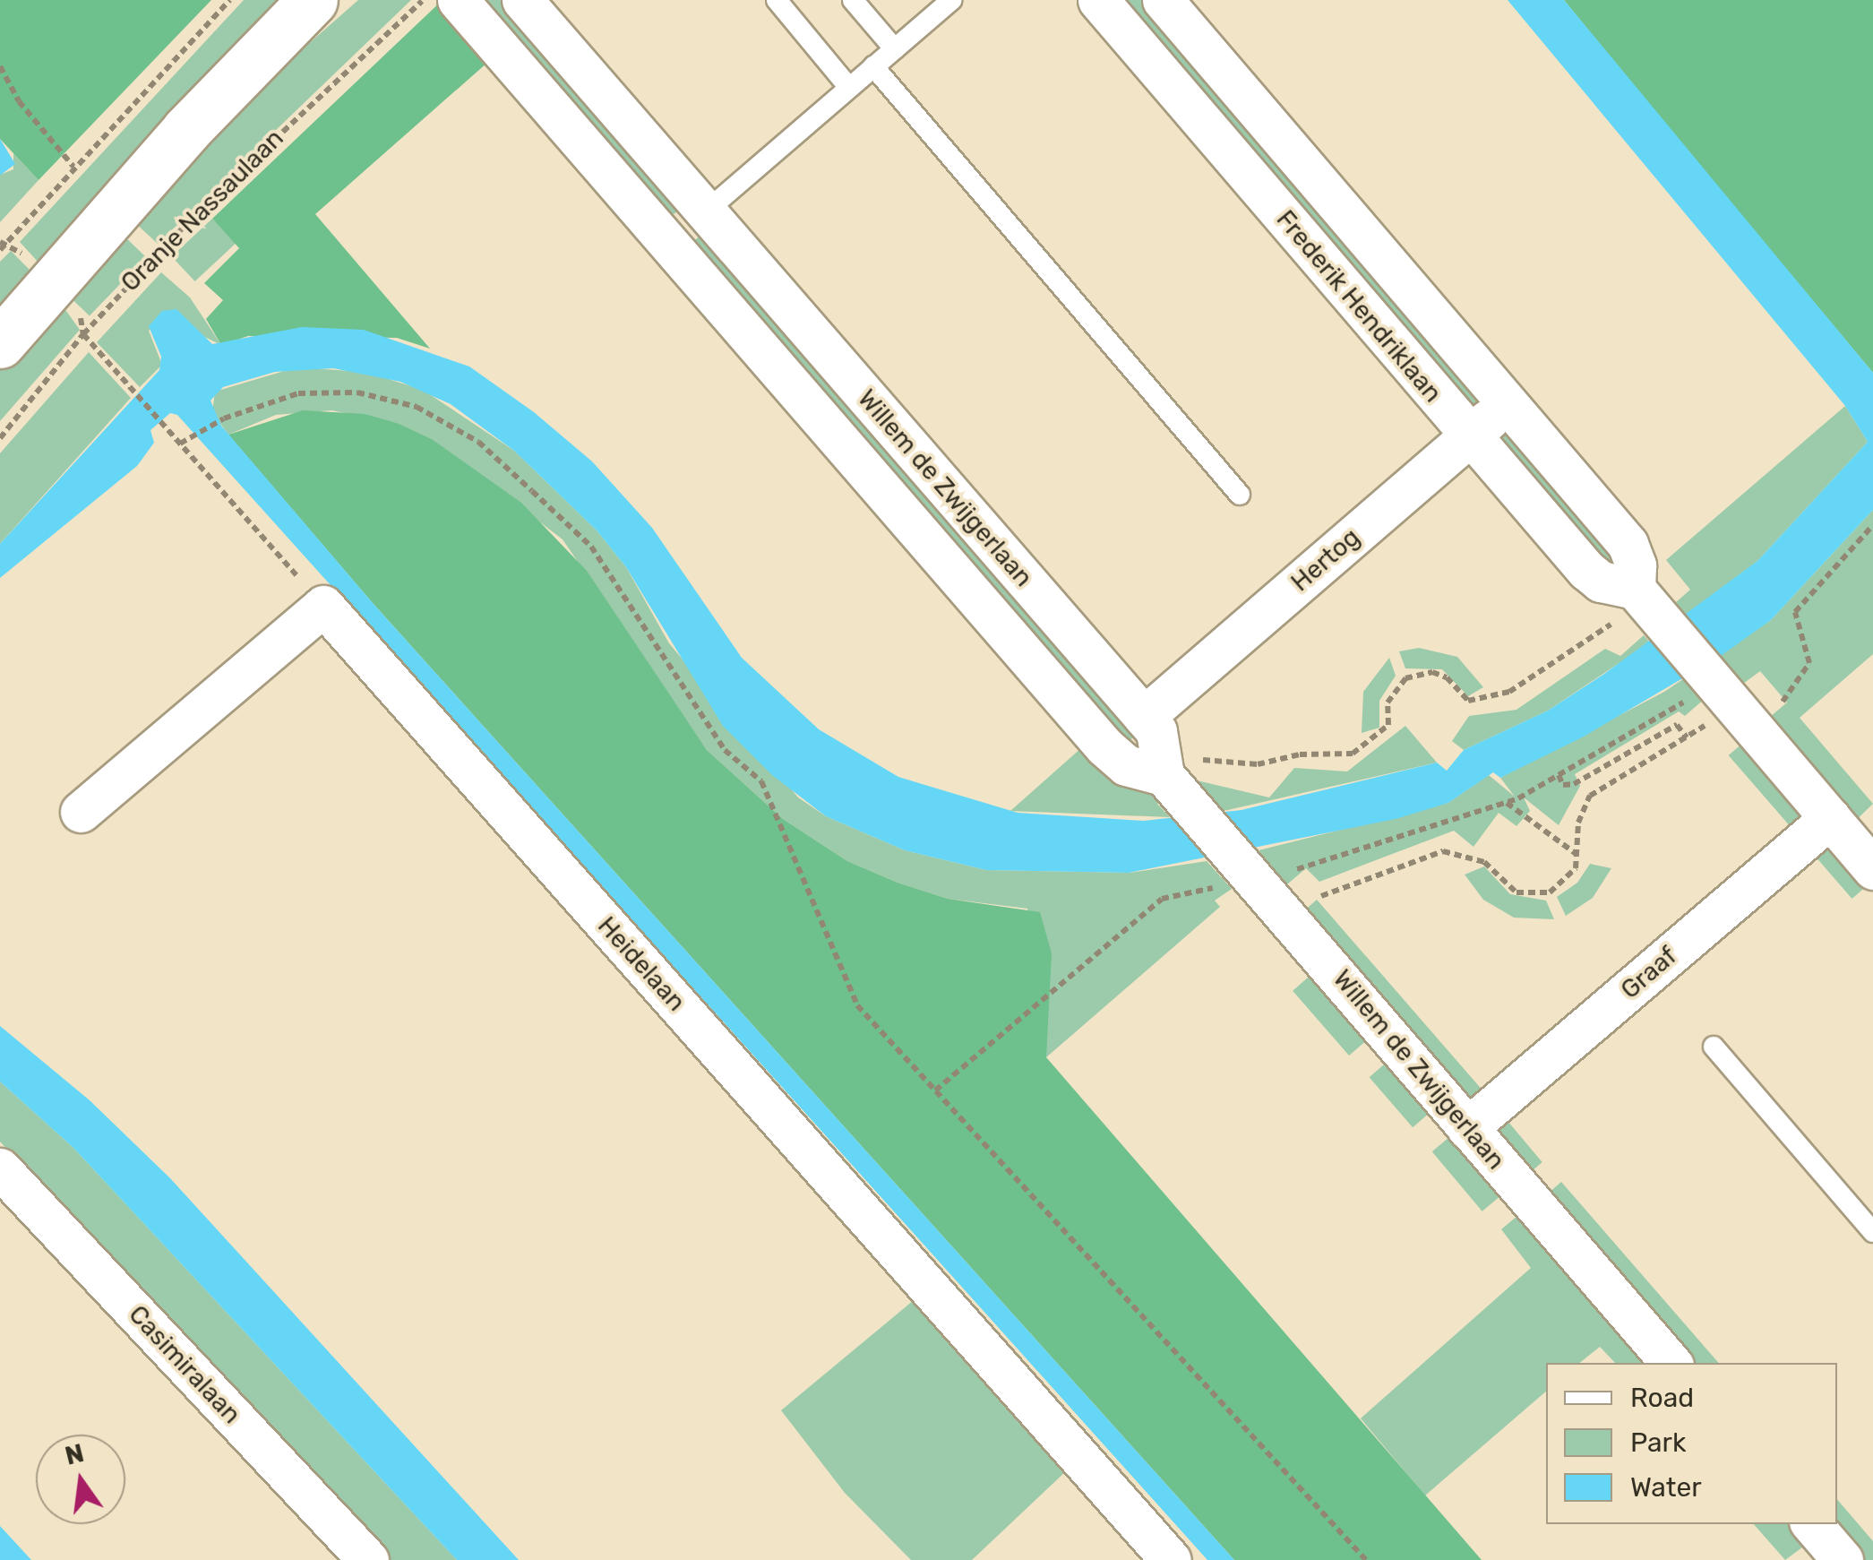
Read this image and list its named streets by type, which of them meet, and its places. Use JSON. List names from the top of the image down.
{
  "streets": {
    "street": [
      "Frederik Hendriklaan",
      "Willem de Zwijgerlaan",
      "Hertog",
      "Heidelaan",
      "Graaf",
      "Casimiralaan"
    ],
    "path": ["Oranje Nassaulaan"]
  },
  "crossings": [
    ["Frederik Hendriklaan", "Hertog"],
    ["Willem de Zwijgerlaan", "Hertog"],
    ["Willem de Zwijgerlaan", "Graaf"]
  ],
  "legend": ["Road", "Park", "Water"],
  "north": "top"
}
